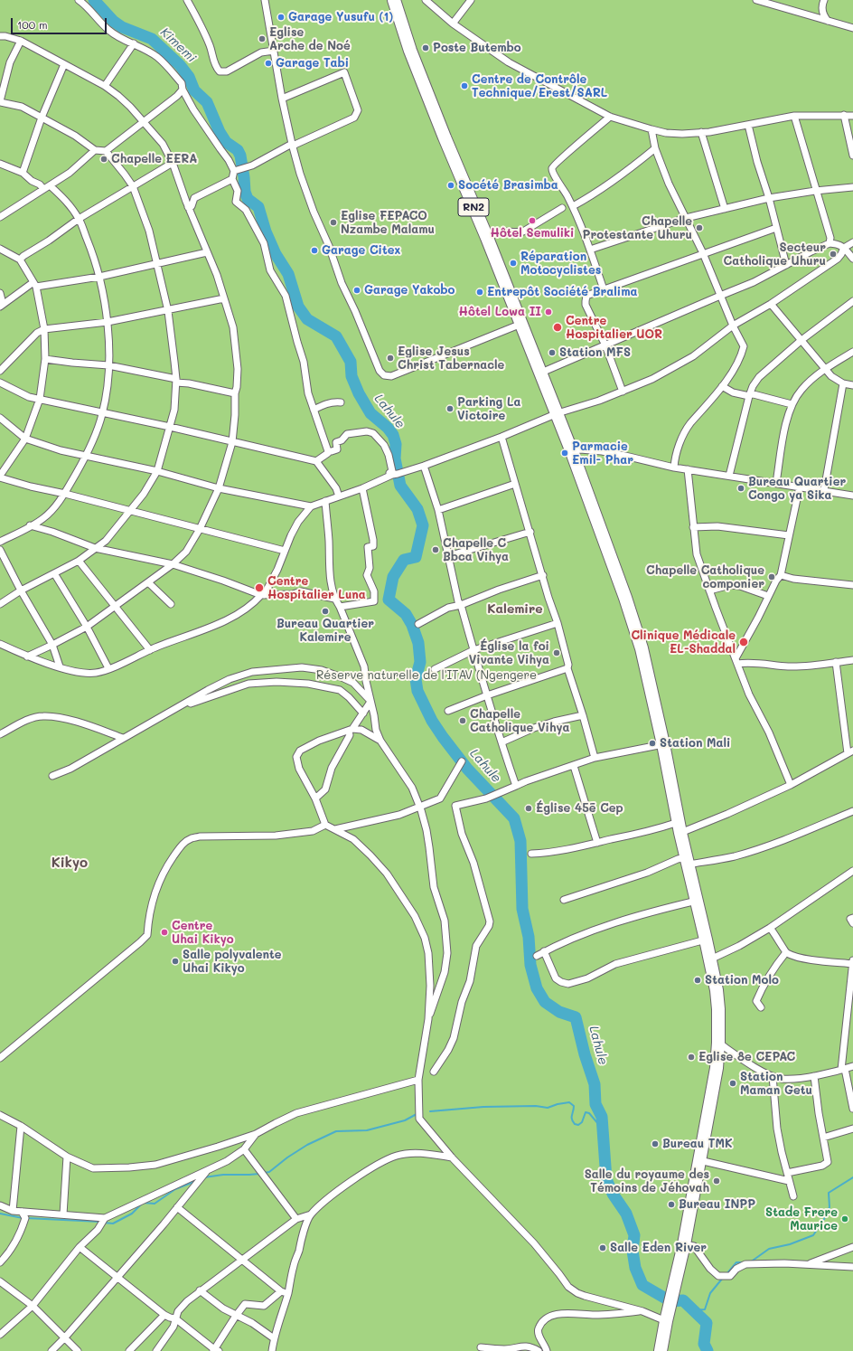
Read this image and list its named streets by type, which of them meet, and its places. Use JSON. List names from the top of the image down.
{
  "streets": {
    "highway": ["RN2"]
  },
  "districts": ["Kalemire", "Kikyo"],
  "water": ["Kimemi", "Lahule"],
  "parks": ["Réserve naturelle de l'ITAV (Ngengere"],
  "places": [
    "Garage Yusufu (1)",
    "Eglise Arche de Noé",
    "Poste Butembo",
    "Garage Tabi",
    "Centre de Contrôle Technique/Erest/SARL",
    "Chapelle EERA",
    "Socété Brasimba",
    "Hôtel Semuliki",
    "Eglise FEPACO Nzambe Malamu",
    "Chapelle Protestante Uhuru",
    "Garage Citex",
    "Secteur Catholique Uhuru",
    "Réparation Motocyclistes",
    "Garage Yakobo",
    "Entrepôt Société Bralima",
    "Hôtel Lowa II",
    "Centre Hospitalier UOR",
    "Station MFS",
    "Eglise Jesus Christ Tabernacle",
    "Parking La Victoire",
    "Parmacie Emil- Phar",
    "Bureau Quartier Congo ya Sika",
    "Chapelle C Bbca Vihya",
    "Chapelle Catholique componier",
    "Centre Hospitalier Luna",
    "Bureau Quartier Kalemire",
    "Clinique Médicale EL-Shaddal",
    "Église la foi Vivante Vihya",
    "Chapelle Catholique Vihya",
    "Station Mali",
    "Église 45ē Cep",
    "Centre Uhai Kikyo",
    "Salle polyvalente Uhai Kikyo",
    "Station Molo",
    "Eglise 8e CEPAC",
    "Station Maman Getu",
    "Bureau TMK",
    "Salle du royaume des Témoins de Jéhovah",
    "Bureau INPP",
    "Stade Frere Maurice",
    "Salle Eden River"
  ],
  "scale_bar": "100 m"
}
